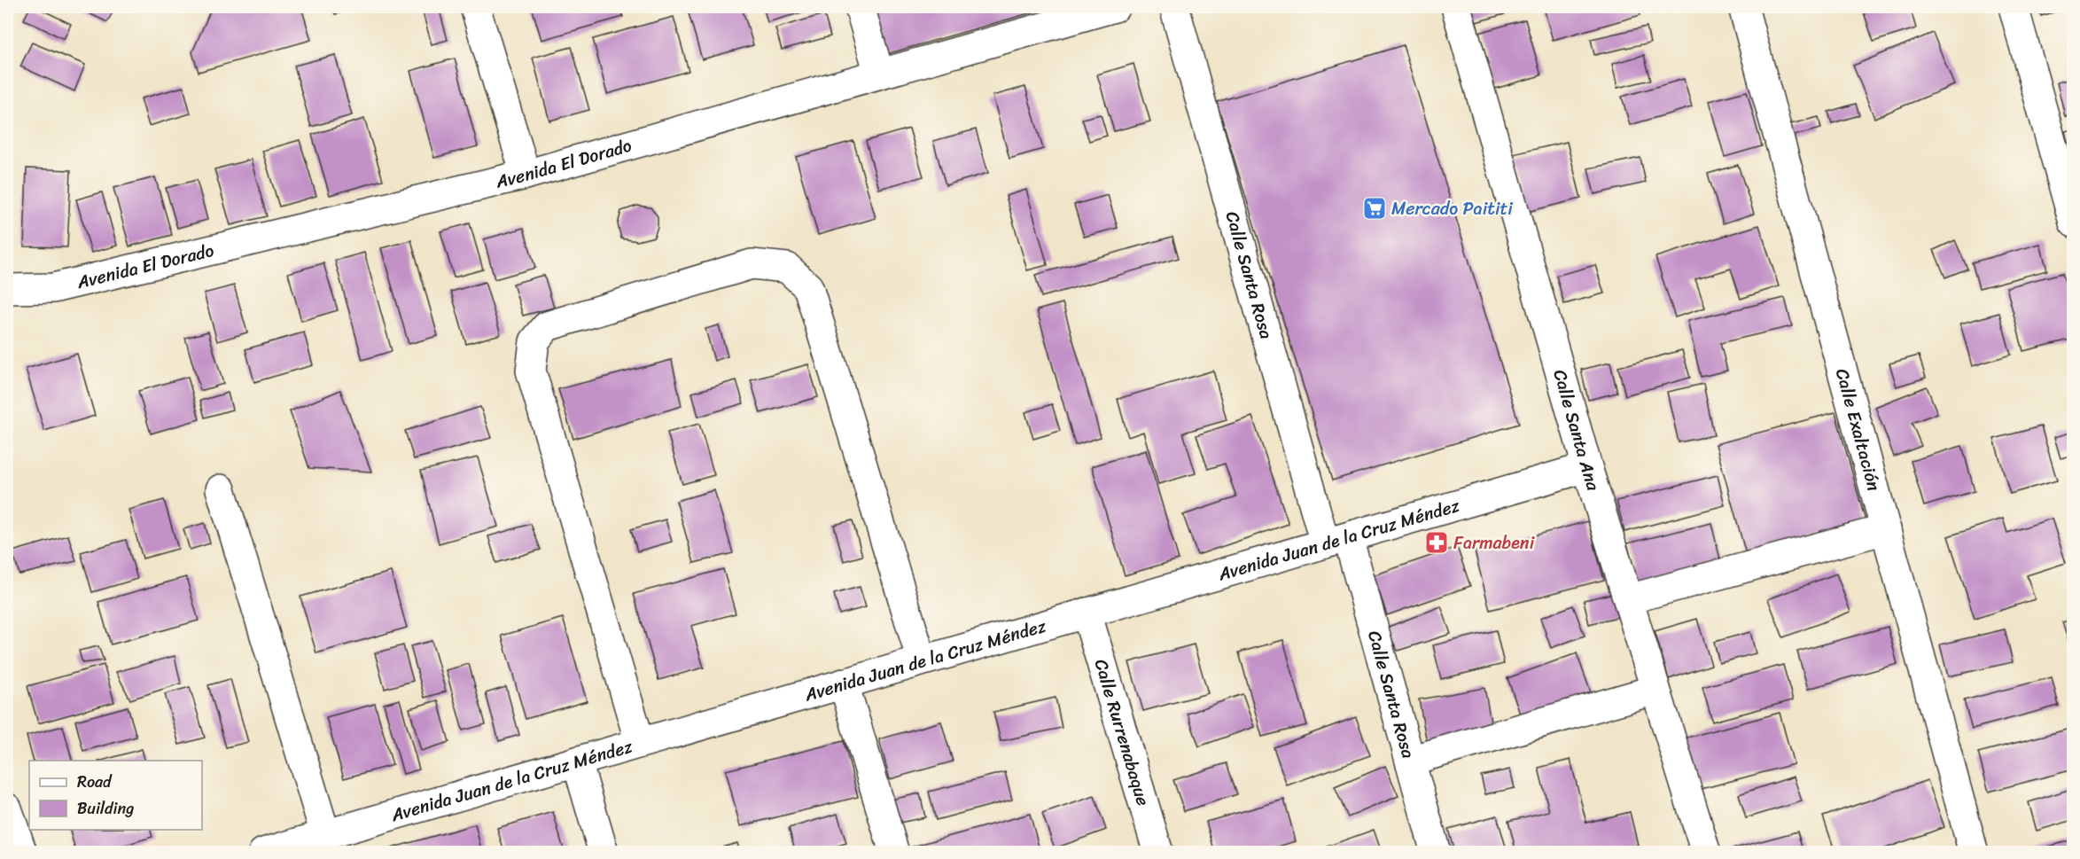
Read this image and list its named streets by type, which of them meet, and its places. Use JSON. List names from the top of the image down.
{
  "streets": {
    "street": [
      "Avenida El Dorado",
      "Calle Santa Rosa",
      "Calle Exaltación",
      "Calle Santa Ana",
      "Avenida Juan de la Cruz Méndez",
      "Calle Rurrenabaque"
    ]
  },
  "crossings": [
    ["Calle Santa Rosa", "Avenida Juan de la Cruz Méndez"],
    ["Calle Santa Ana", "Avenida Juan de la Cruz Méndez"],
    ["Avenida Juan de la Cruz Méndez", "Calle Rurrenabaque"]
  ],
  "places": {
    "supermarket": ["Mercado Paititi"],
    "pharmacy": ["Farmabeni"]
  },
  "legend": ["Road", "Building"]
}
